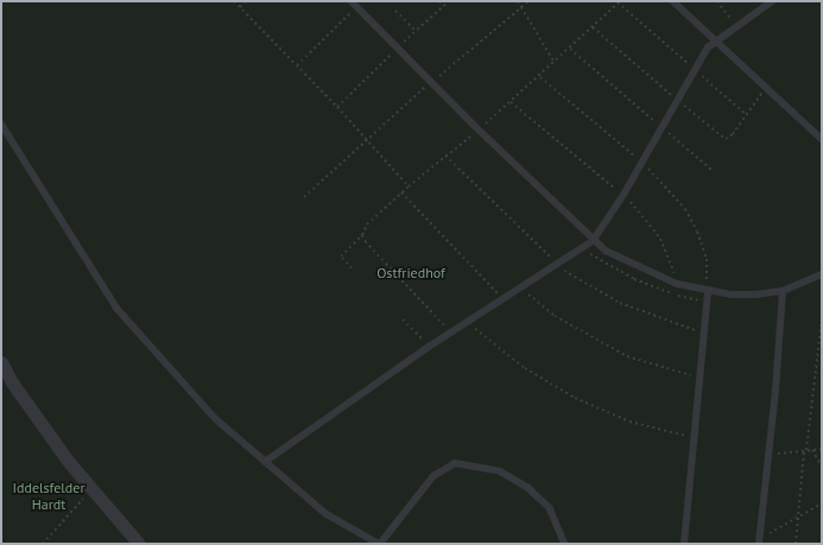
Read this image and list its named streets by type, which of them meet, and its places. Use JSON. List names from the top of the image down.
{
  "parks": ["Ostfriedhof", "Iddelsfelder Hardt"]
}
